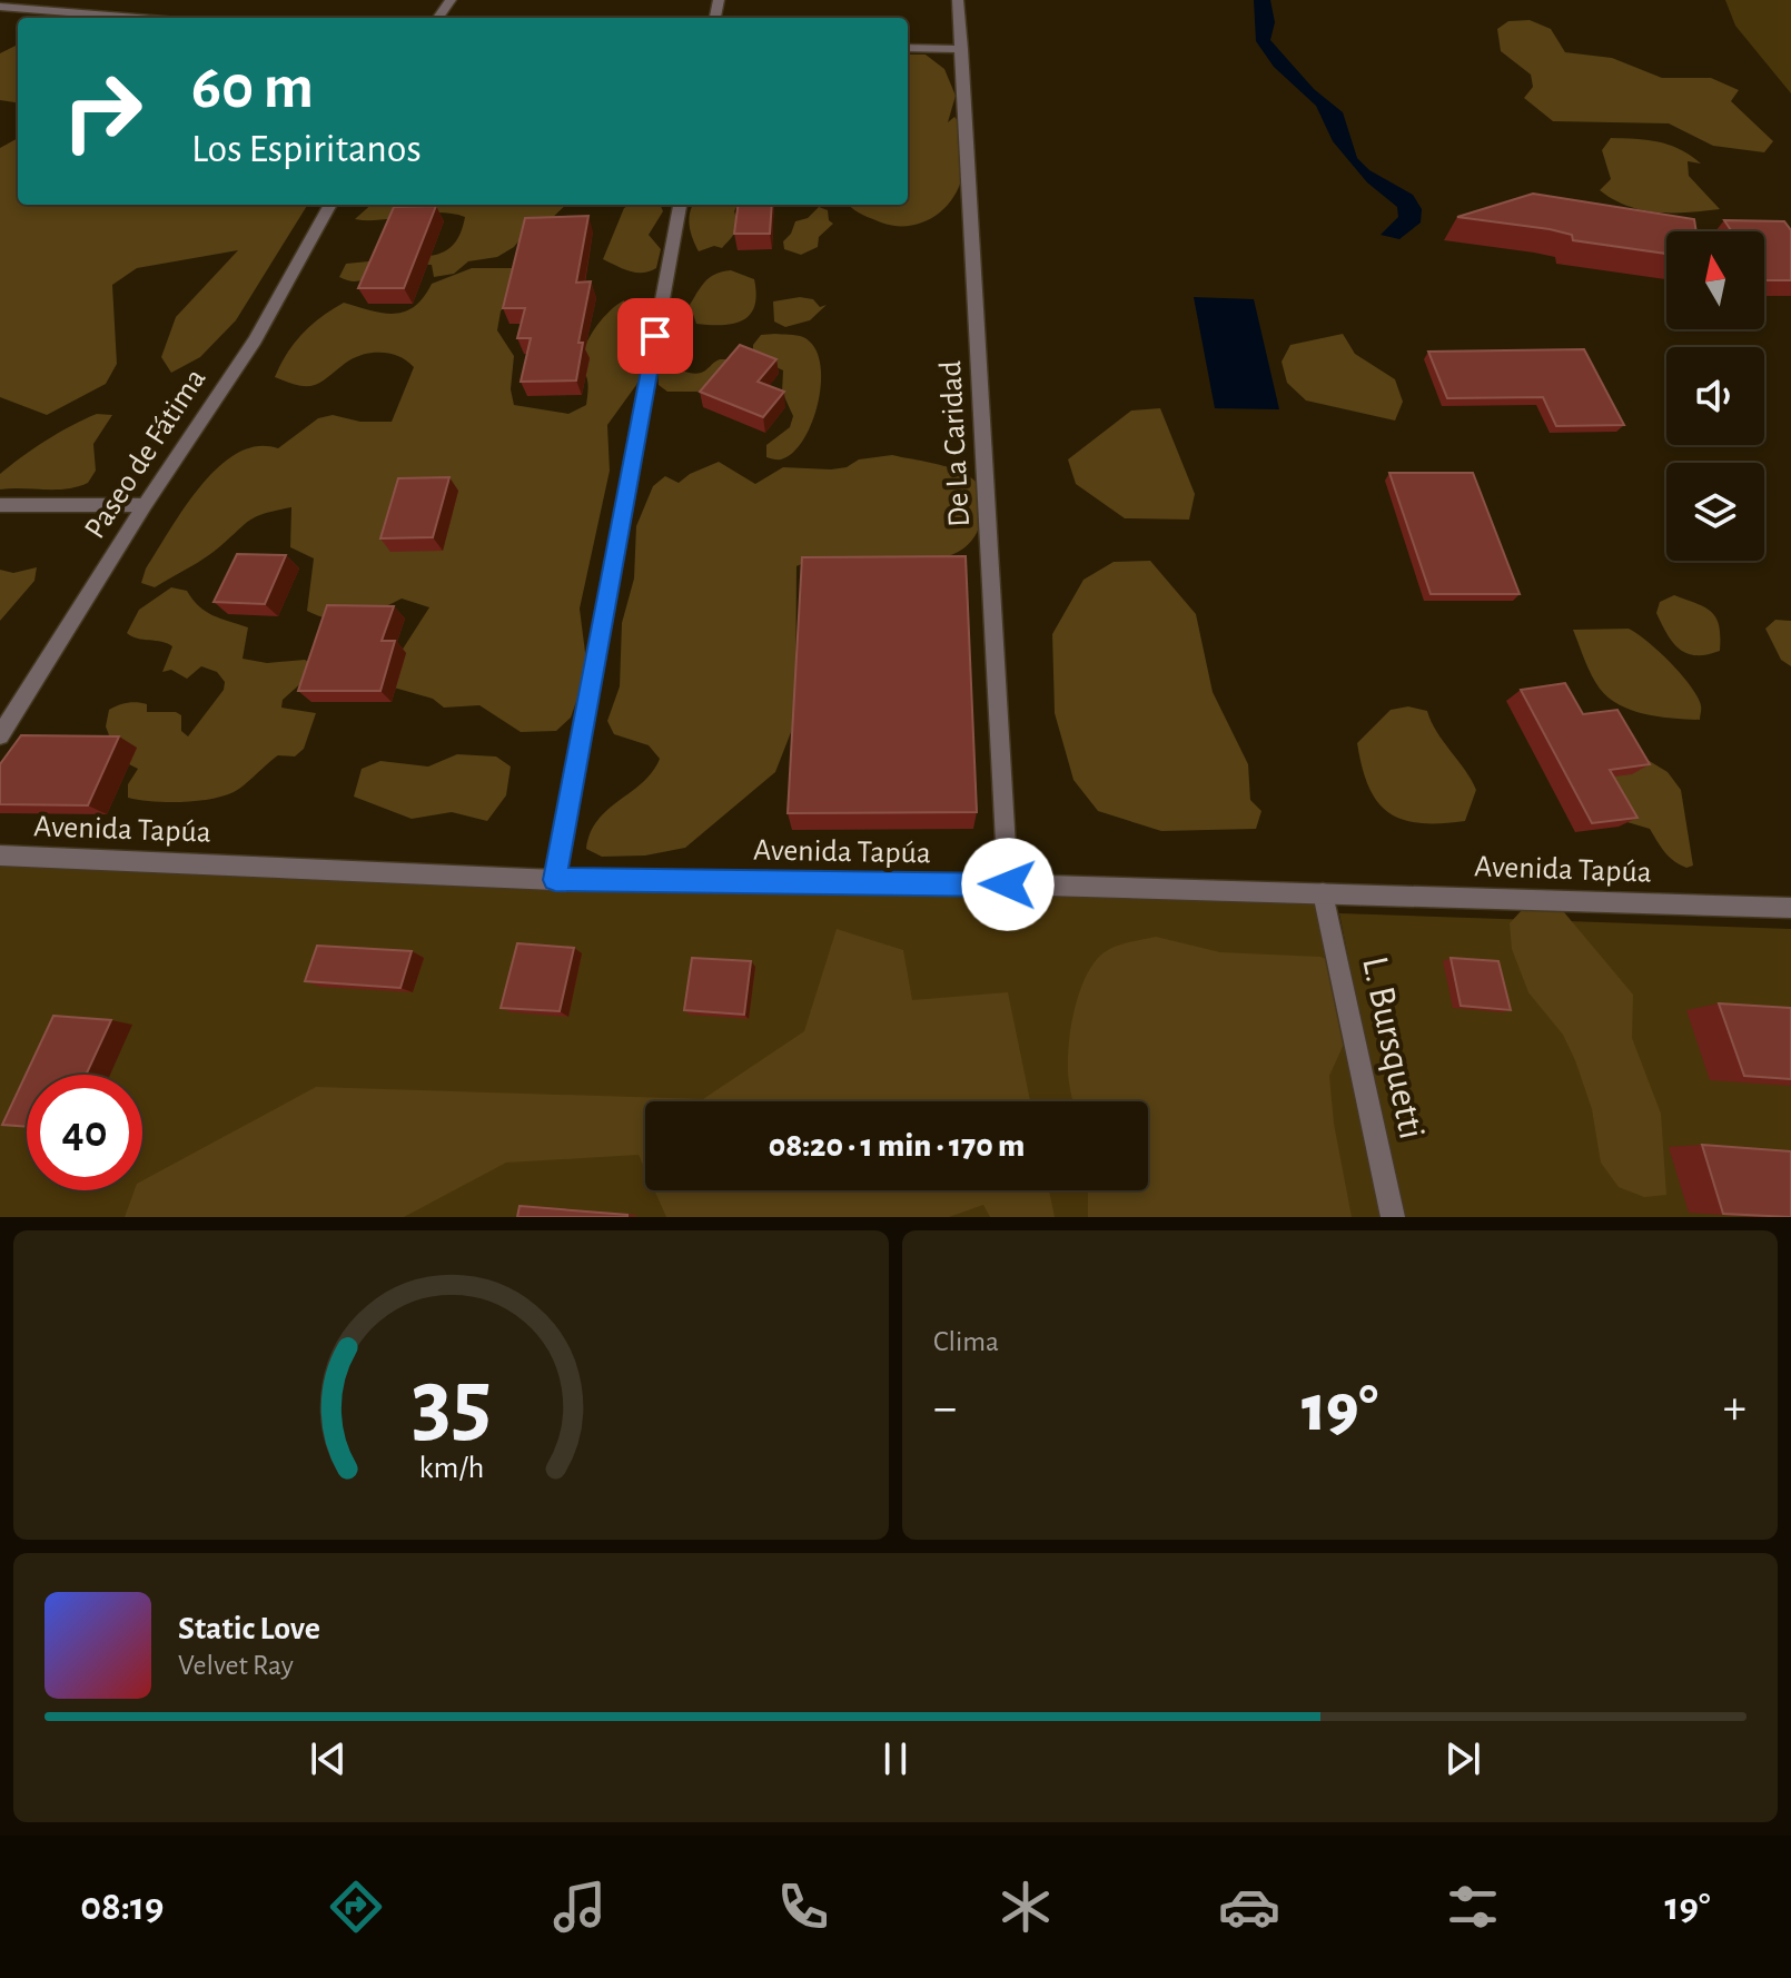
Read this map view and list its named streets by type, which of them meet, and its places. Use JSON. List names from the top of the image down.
{
  "streets": {
    "street": [
      "De La Caridad",
      "Paseo de Fátima",
      "Avenida Tapúa",
      "L. Bursquetti"
    ]
  },
  "crossings": [
    ["De La Caridad", "Avenida Tapúa"],
    ["Avenida Tapúa", "L. Bursquetti"]
  ],
  "north": "top",
  "page": {
    "turn": ["60 m", "Los Espiritanos"],
    "limit": "40",
    "trip": "08:20 · 1 min · 170 m",
    "tile": "Clima",
    "heat": ["−", "19°", "+"],
    "song": ["Static Love", "Velvet Ray"],
    "tabs": ["08:19", "19°"],
    "gauge": ["35", "km/h"]
  }
}
